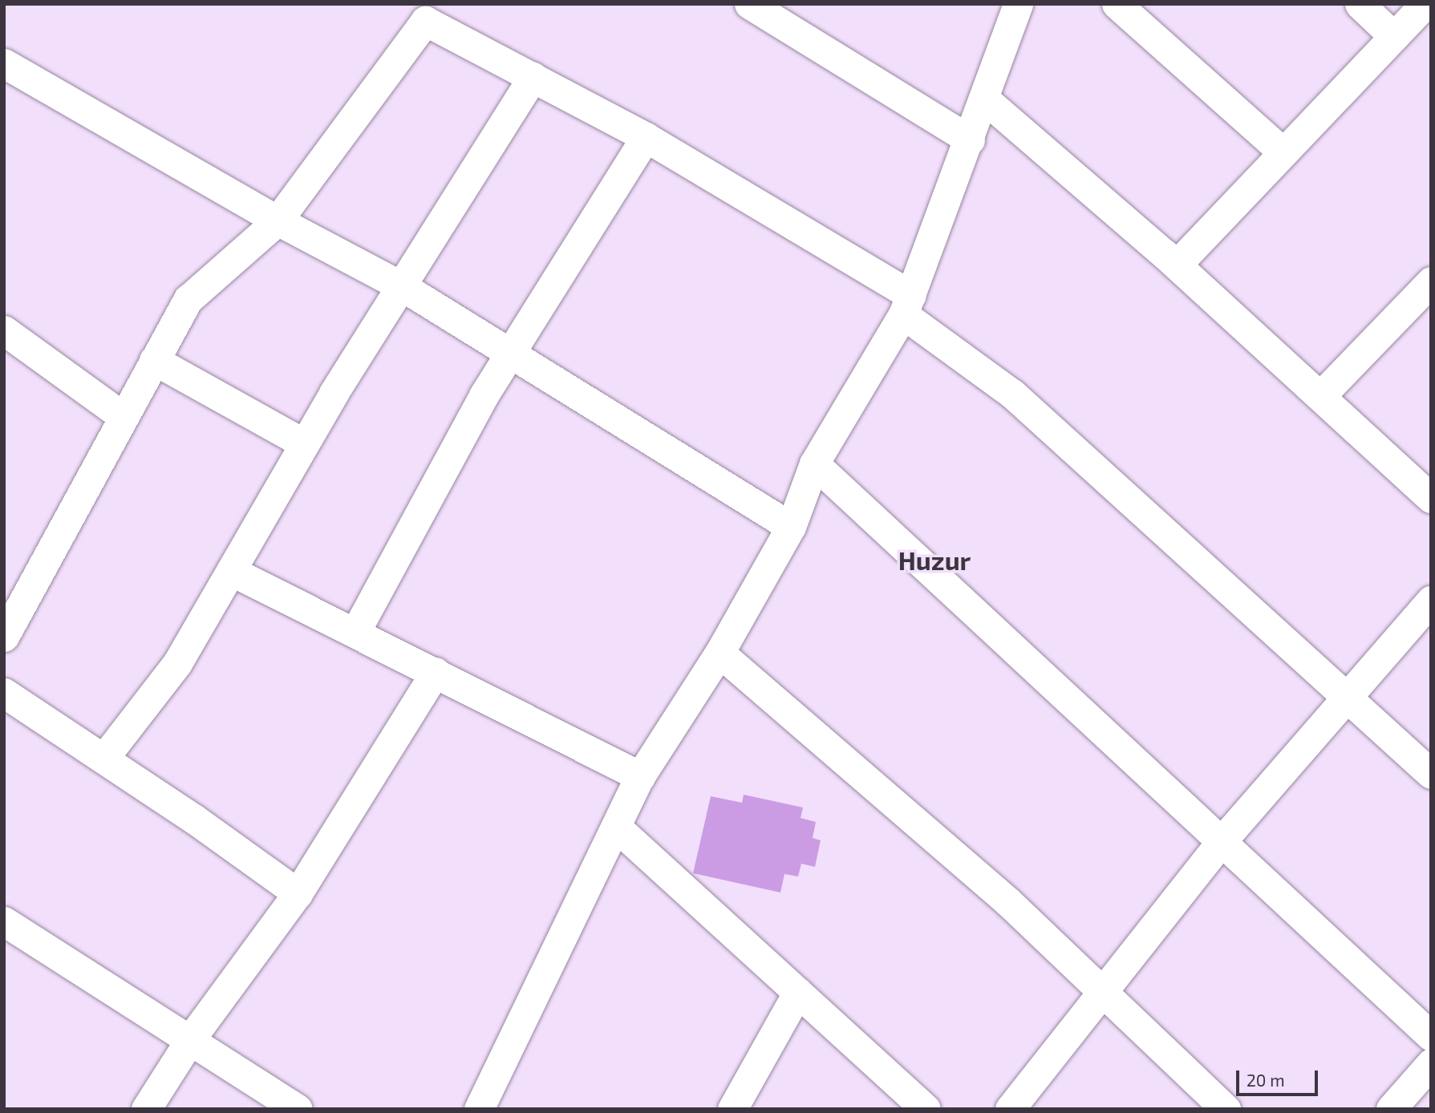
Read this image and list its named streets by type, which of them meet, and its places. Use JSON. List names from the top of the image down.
{
  "districts": ["Huzur"],
  "scale_bar": "20 m"
}
